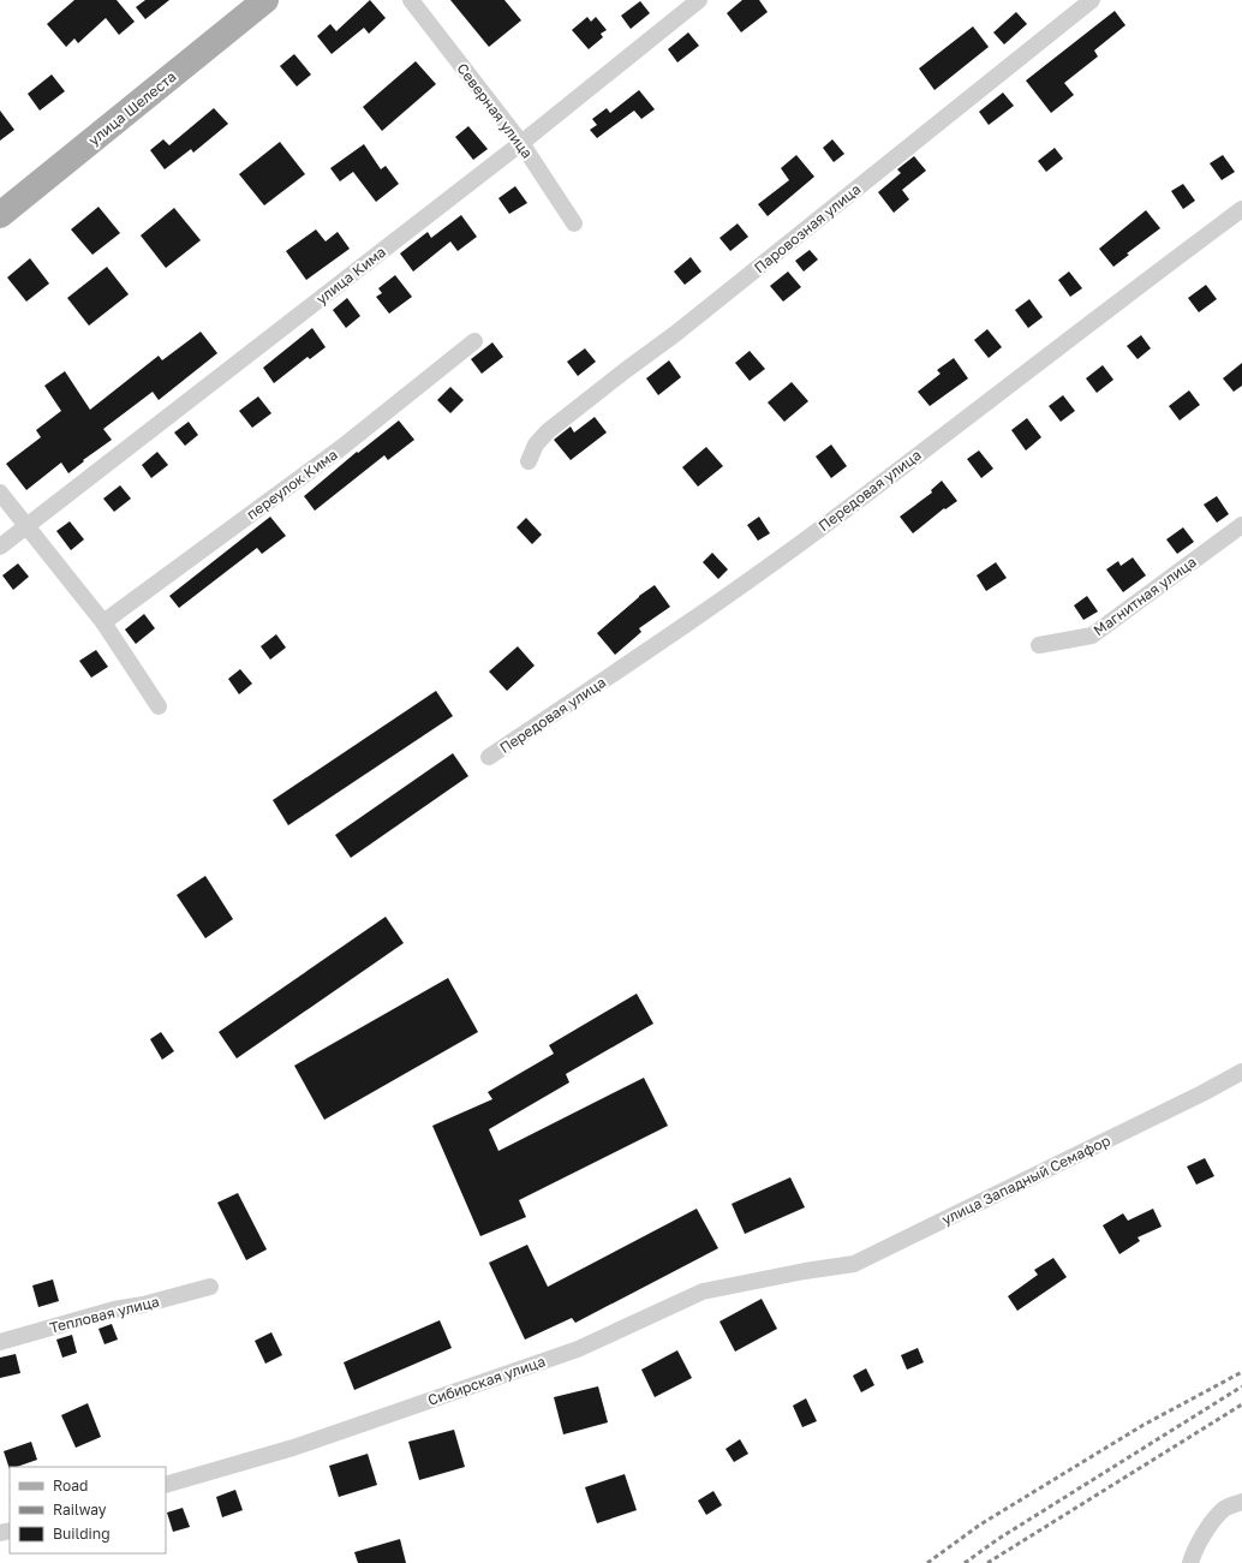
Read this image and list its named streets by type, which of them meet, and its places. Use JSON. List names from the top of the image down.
{
  "streets": {
    "main road": ["улица Шелеста"],
    "street": [
      "Северная улица",
      "Паровозная улица",
      "улица Кима",
      "переулок Кима",
      "Передовая улица",
      "Магнитная улица",
      "улица Западный Семафор",
      "Тепловая улица",
      "Сибирская улица"
    ]
  },
  "crossings": [
    ["Северная улица", "улица Кима"],
    ["улица Западный Семафор", "Сибирская улица"]
  ],
  "legend": ["Road", "Railway", "Building"]
}
